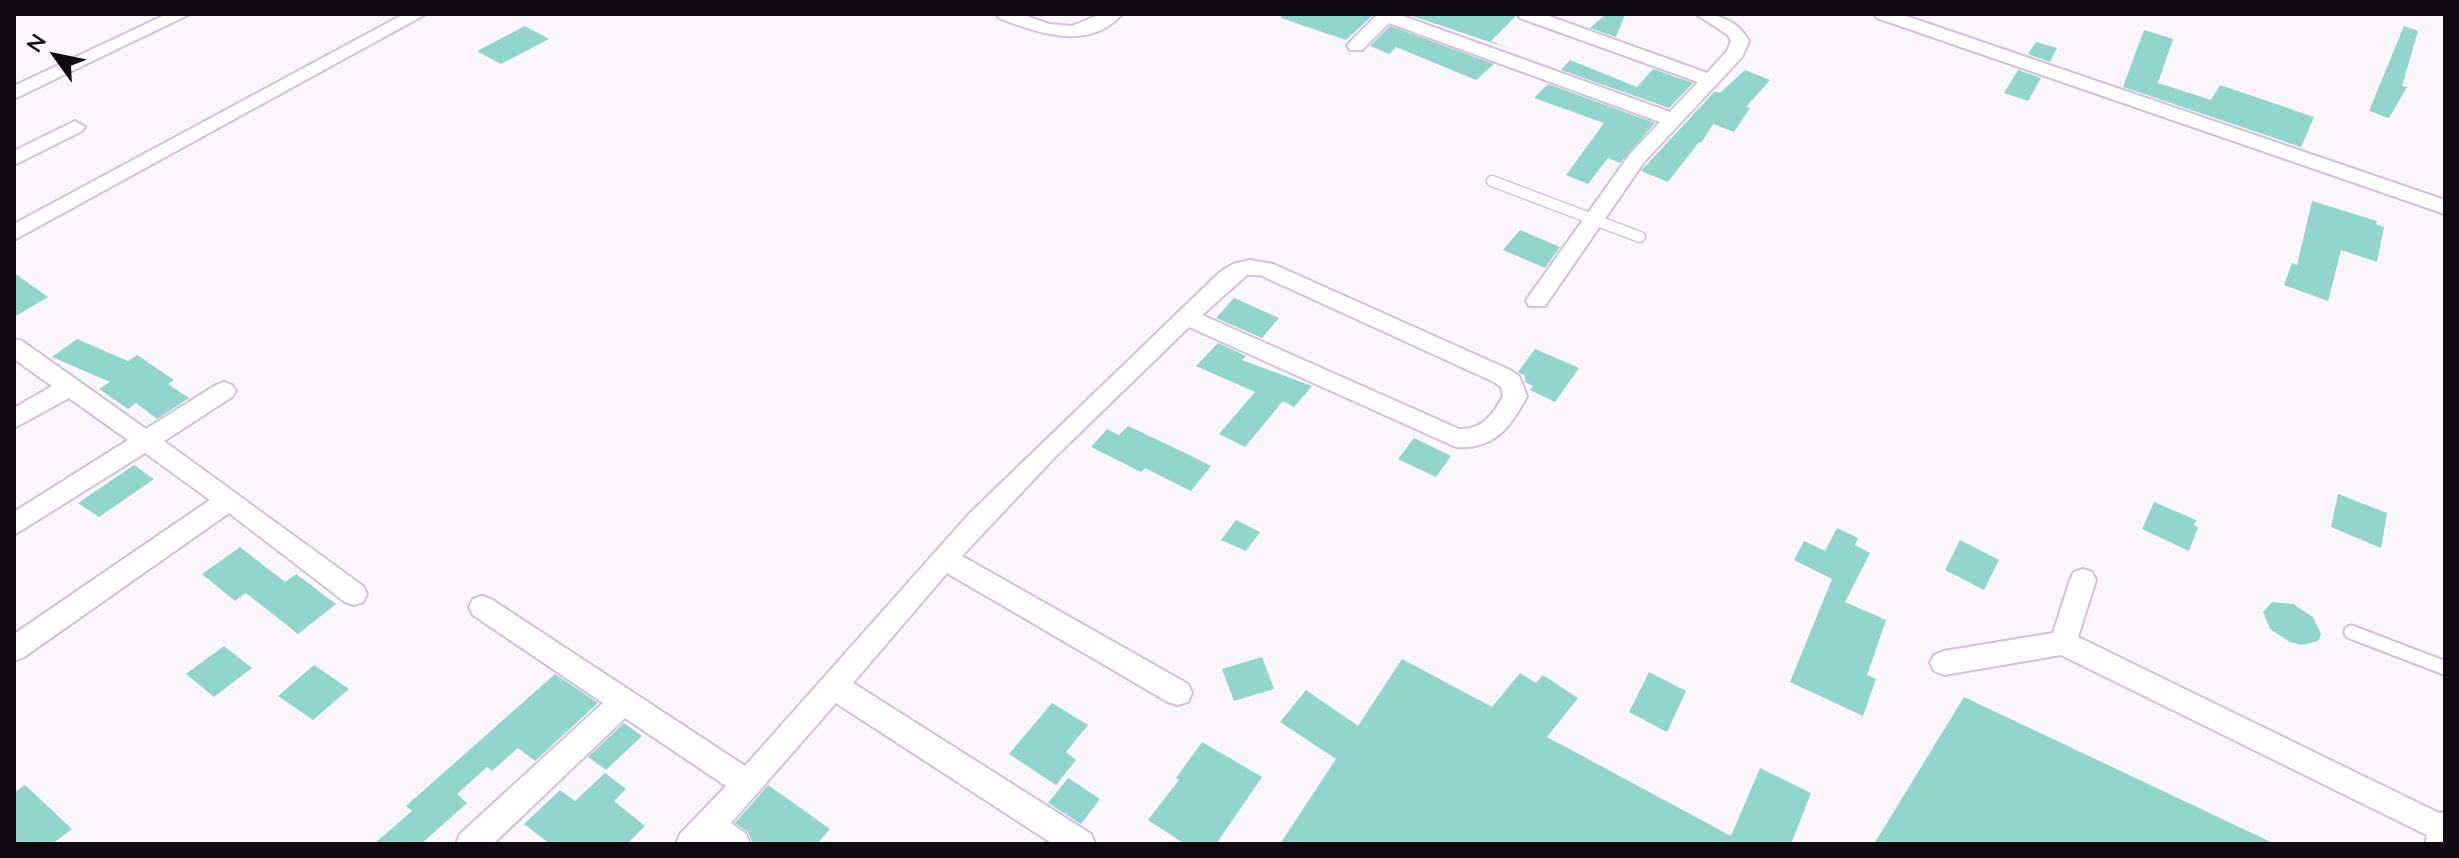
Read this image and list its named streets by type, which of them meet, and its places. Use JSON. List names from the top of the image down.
{
  "north": "top left"
}
